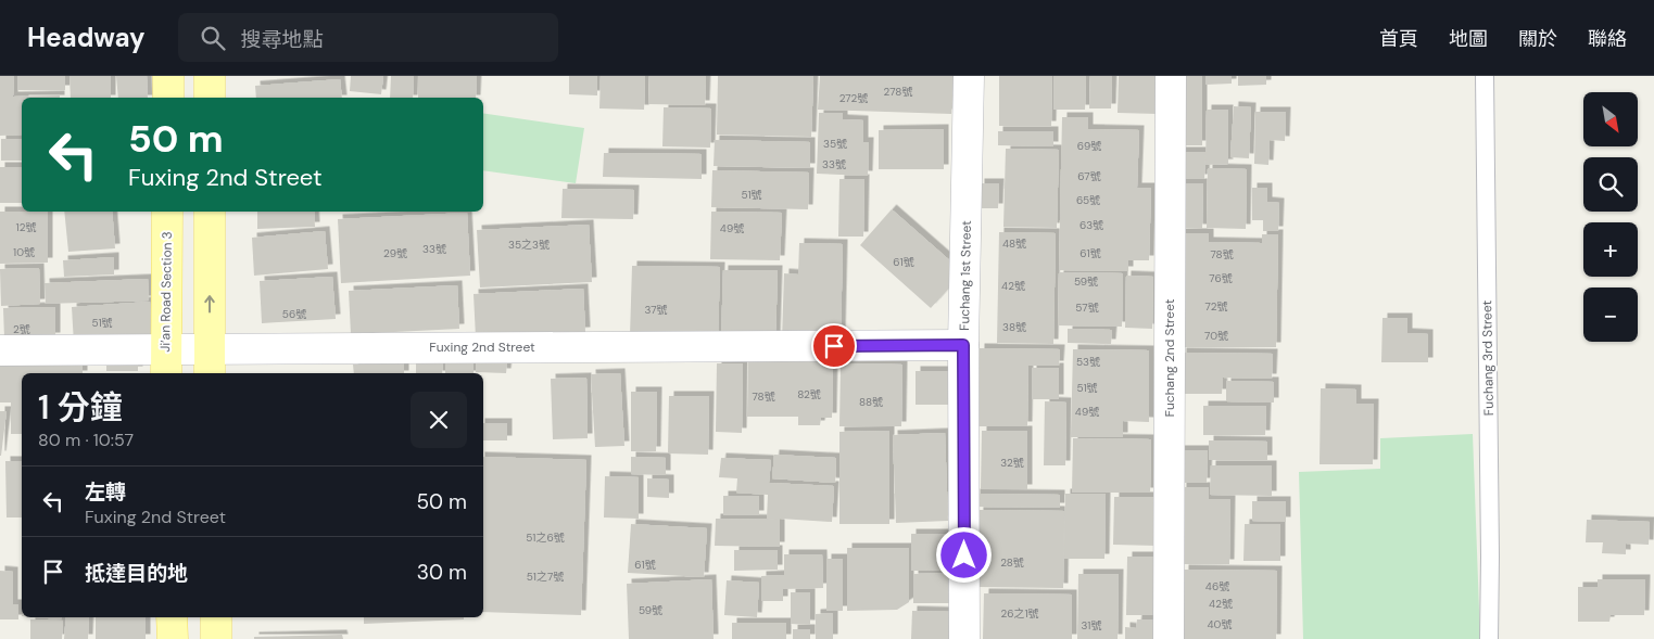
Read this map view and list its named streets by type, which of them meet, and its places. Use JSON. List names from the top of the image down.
{
  "streets": {
    "main road": ["Ji’an Road Section 3"],
    "street": ["Fuchang 1st Street", "Fuxing 2nd Street", "Fuchang 2nd Street"],
    "lane": ["Fuchang 3rd Street"]
  },
  "crossings": [
    ["Fuchang 1st Street", "Fuxing 2nd Street"],
    ["Ji’an Road Section 3", "Fuxing 2nd Street"]
  ],
  "house_numbers": [
    "278號",
    "272號",
    "35號",
    "69號",
    "33號",
    "67號",
    "51號",
    "65號",
    "63號",
    "12號",
    "49號",
    "48號",
    "35之3號",
    "33號",
    "10號",
    "29號",
    "61號",
    "78號",
    "61號",
    "76號",
    "59號",
    "42號",
    "72號",
    "57號",
    "37號",
    "56號",
    "51號",
    "38號",
    "2號",
    "70號",
    "53號",
    "51號",
    "82號",
    "78號",
    "88號",
    "49號",
    "32號",
    "51之6號",
    "28號",
    "61號",
    "51之7號",
    "46號",
    "42號",
    "59號",
    "26之1號",
    "40號",
    "31號"
  ],
  "north": "bottom right",
  "page": {
    "header": "Headway",
    "search": "搜尋地點",
    "nav": [
      "首頁",
      "地圖",
      "關於",
      "聯絡"
    ],
    "map_buttons": ["+", "−"],
    "turn": ["50 m", "Fuxing 2nd Street"],
    "heading": ["1 分鐘", "80 m · 10:57"],
    "list": [
      {
        "name": "左轉",
        "note": "Fuxing 2nd Street",
        "value": "50 m"
      },
      {
        "name": "抵達目的地",
        "value": "30 m"
      }
    ]
  }
}
